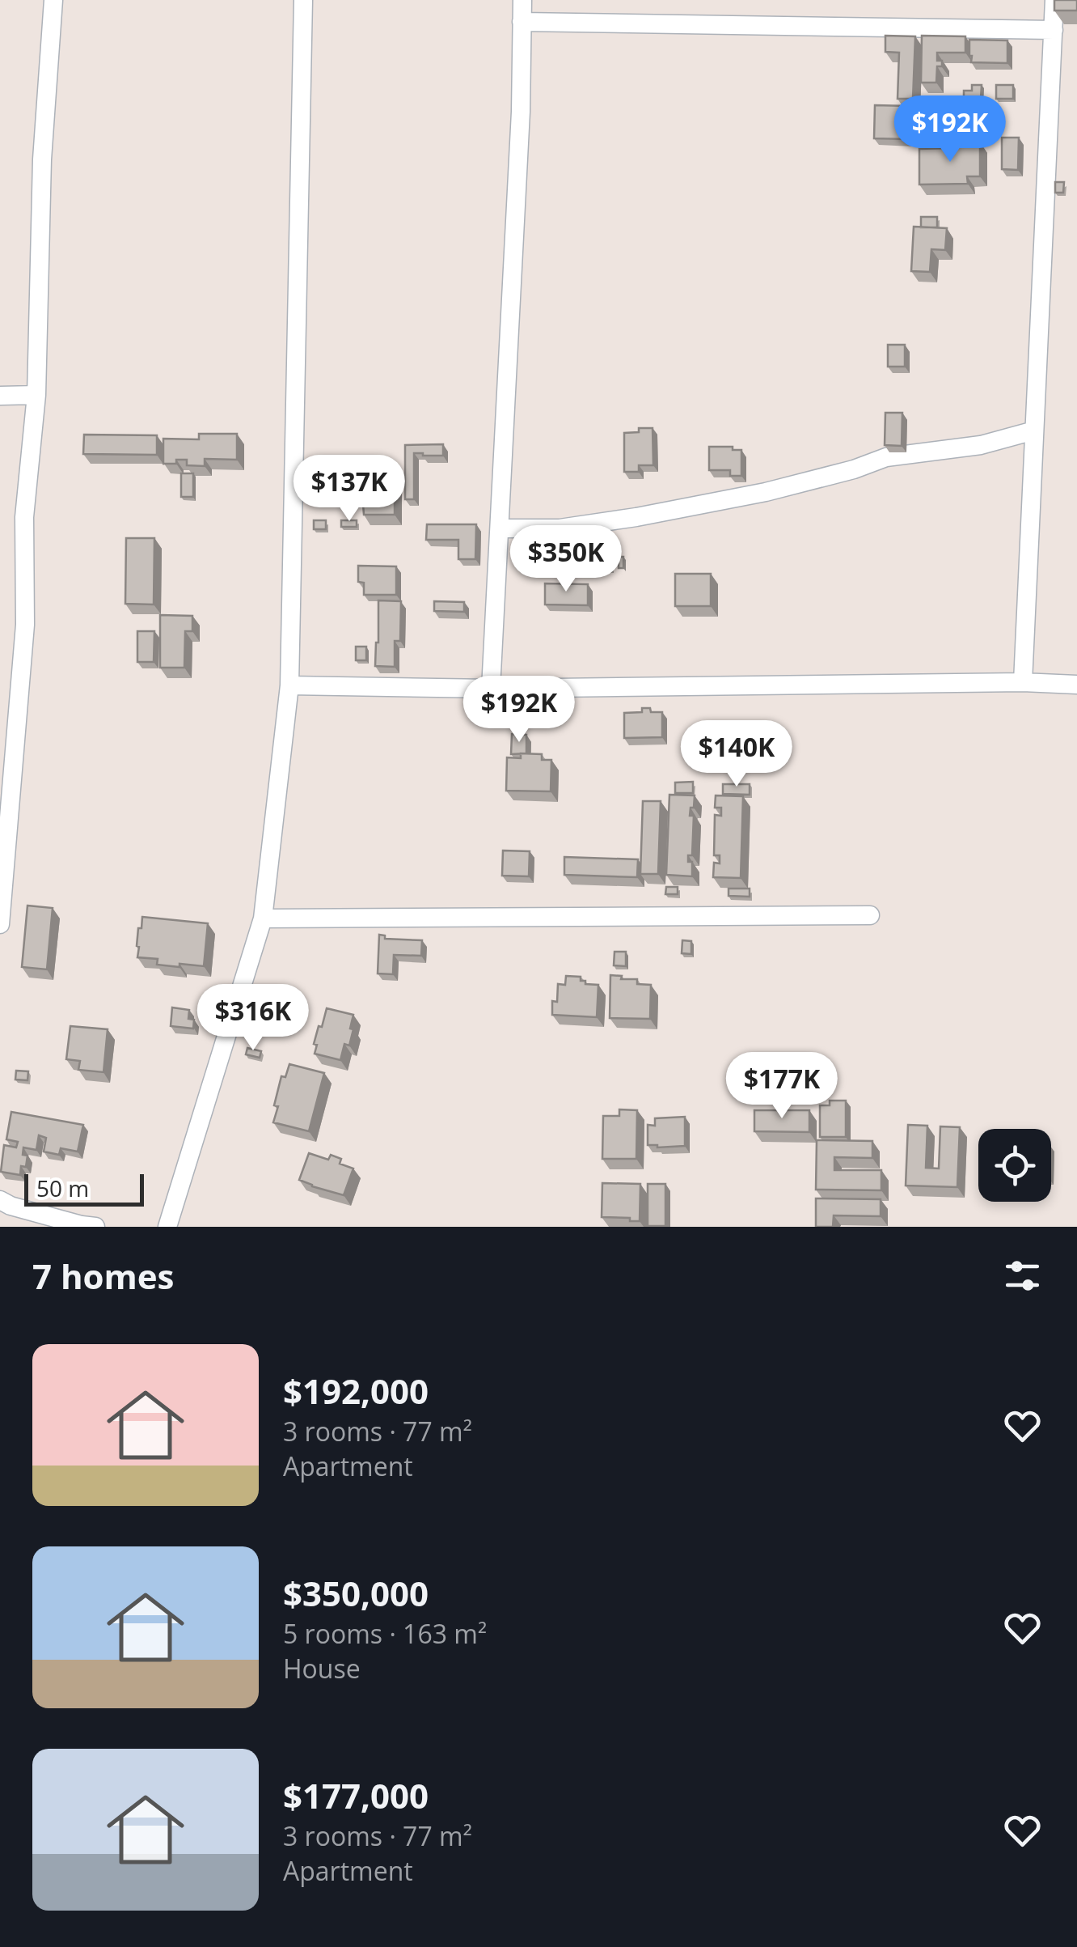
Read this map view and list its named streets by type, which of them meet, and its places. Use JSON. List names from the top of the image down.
{
  "scale_bar": "50 m",
  "page": {
    "price": [
      "$192K",
      "$137K",
      "$350K",
      "$192K",
      "$140K",
      "$316K",
      "$177K"
    ],
    "scale": "50 m",
    "heading": "7 homes",
    "list": [
      {
        "name": "$192,000",
        "note": "3 rooms · 77 m² · Apartment"
      },
      {
        "name": "$350,000",
        "note": "5 rooms · 163 m² · House"
      },
      {
        "name": "$177,000",
        "note": "3 rooms · 77 m² · Apartment"
      }
    ]
  }
}
